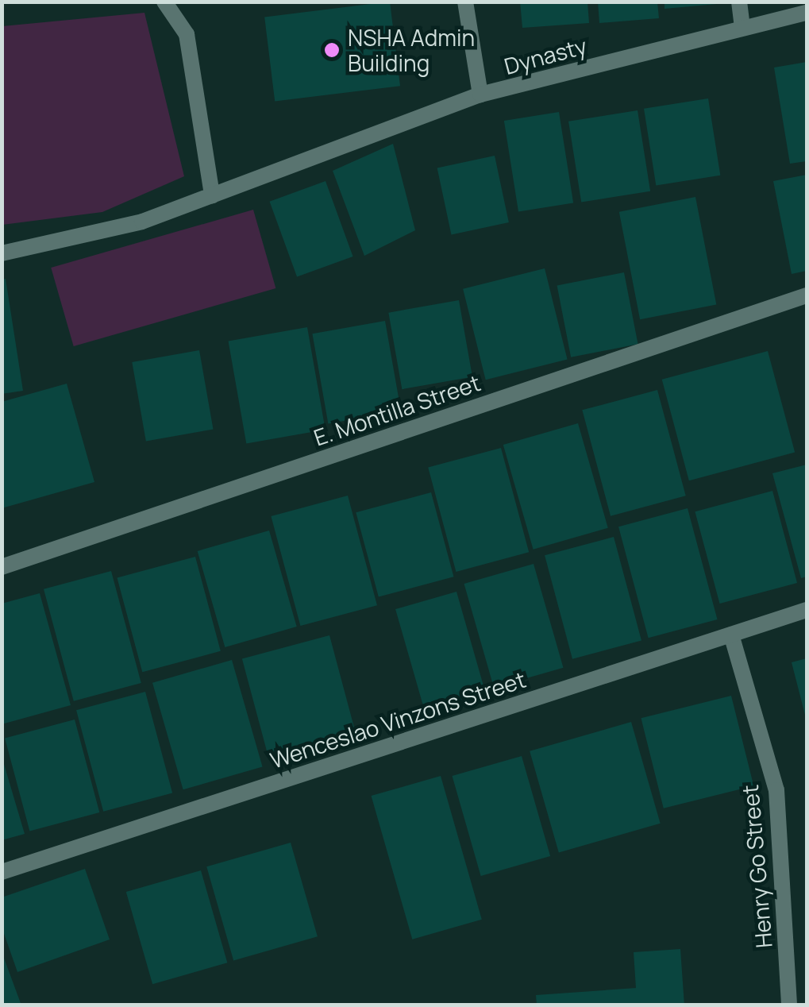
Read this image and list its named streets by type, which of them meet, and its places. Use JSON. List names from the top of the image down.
{
  "streets": {
    "street": [
      "Dynasty",
      "E. Montilla Street",
      "Wenceslao Vinzons Street",
      "Henry Go Street"
    ]
  },
  "crossings": [
    ["Wenceslao Vinzons Street", "Henry Go Street"]
  ],
  "places": ["NSHA Admin Building"]
}
